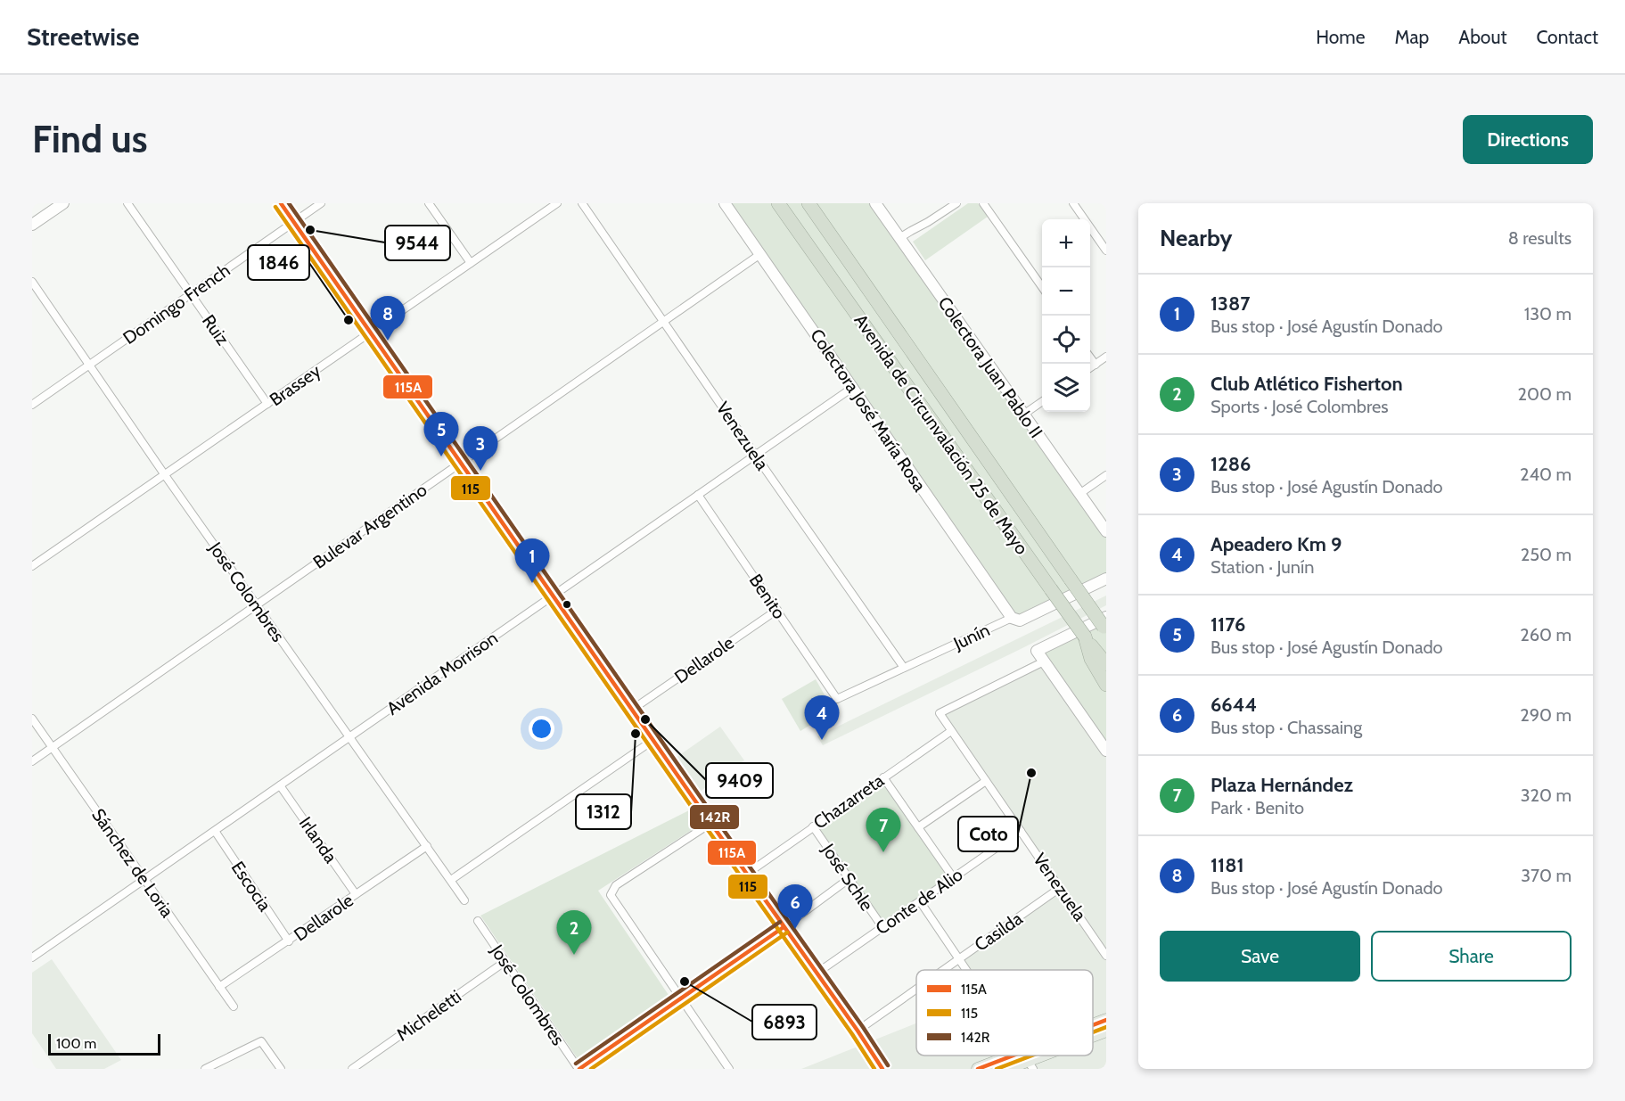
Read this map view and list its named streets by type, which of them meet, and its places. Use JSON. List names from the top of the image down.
{
  "streets": {
    "highway": ["Avenida de Circunvalación 25 de Mayo"],
    "main road": ["Colectora Juan Pablo II", "Colectora José María Rosa", "Junín"],
    "street": [
      "Domingo French",
      "Ruiz",
      "Brassey",
      "Venezuela",
      "Bulevar Argentino",
      "José Colombres",
      "Benito",
      "Dellarole",
      "Avenida Morrison",
      "Chazarreta",
      "Irlanda",
      "Sánchez de Loria",
      "José Schle",
      "Escocia",
      "Conte de Alio",
      "Casilda",
      "Micheletti"
    ]
  },
  "crossings": [
    ["Domingo French", "Ruiz"],
    ["Domingo French", "José Colombres"],
    ["Ruiz", "Brassey"],
    ["Brassey", "José Colombres"],
    ["Colectora José María Rosa", "Bulevar Argentino"],
    ["Colectora José María Rosa", "Junín"],
    ["Colectora José María Rosa", "Avenida Morrison"],
    ["Venezuela", "Bulevar Argentino"],
    ["Venezuela", "Junín"],
    ["Venezuela", "Avenida Morrison"],
    ["Venezuela", "Chazarreta"],
    ["Venezuela", "Conte de Alio"],
    ["Venezuela", "Casilda"],
    ["Bulevar Argentino", "José Colombres"],
    ["Bulevar Argentino", "Sánchez de Loria"],
    ["José Colombres", "Dellarole"],
    ["José Colombres", "Avenida Morrison"],
    ["José Colombres", "Micheletti"],
    ["Benito", "Junín"],
    ["Benito", "Dellarole"],
    ["Benito", "Avenida Morrison"],
    ["Dellarole", "Irlanda"],
    ["Dellarole", "Sánchez de Loria"],
    ["Dellarole", "Escocia"],
    ["Avenida Morrison", "Irlanda"],
    ["Avenida Morrison", "Sánchez de Loria"],
    ["Avenida Morrison", "Escocia"],
    ["Chazarreta", "José Schle"],
    ["José Schle", "Conte de Alio"]
  ],
  "places": [
    "9544",
    "1846",
    "9409",
    "1312",
    "Coto",
    "6893"
  ],
  "lines": ["transit line 115A", "transit line 142R", "transit line 115"],
  "legend": ["115A", "115", "142R"],
  "scale_bar": "100 m",
  "page": {
    "header": "Streetwise",
    "nav": [
      "Home",
      "Map",
      "About",
      "Contact"
    ],
    "buttons": [
      "Directions",
      ["Save", "Share"]
    ],
    "title": "Find us",
    "heading": ["Nearby", "8 results"],
    "map_buttons": ["+", "−"],
    "list": [
      {
        "mark": "1",
        "name": "1387",
        "note": "Bus stop · José Agustín Donado",
        "value": "130 m"
      },
      {
        "mark": "2",
        "name": "Club Atlético Fisherton",
        "note": "Sports · José Colombres",
        "value": "200 m"
      },
      {
        "mark": "3",
        "name": "1286",
        "note": "Bus stop · José Agustín Donado",
        "value": "240 m"
      },
      {
        "mark": "4",
        "name": "Apeadero Km 9",
        "note": "Station · Junín",
        "value": "250 m"
      },
      {
        "mark": "5",
        "name": "1176",
        "note": "Bus stop · José Agustín Donado",
        "value": "260 m"
      },
      {
        "mark": "6",
        "name": "6644",
        "note": "Bus stop · Chassaing",
        "value": "290 m"
      },
      {
        "mark": "7",
        "name": "Plaza Hernández",
        "note": "Park · Benito",
        "value": "320 m"
      },
      {
        "mark": "8",
        "name": "1181",
        "note": "Bus stop · José Agustín Donado",
        "value": "370 m"
      }
    ],
    "pins": [
      "8",
      "5",
      "3",
      "1",
      "4",
      "7",
      "6",
      "2"
    ],
    "scale": "100 m"
  }
}
